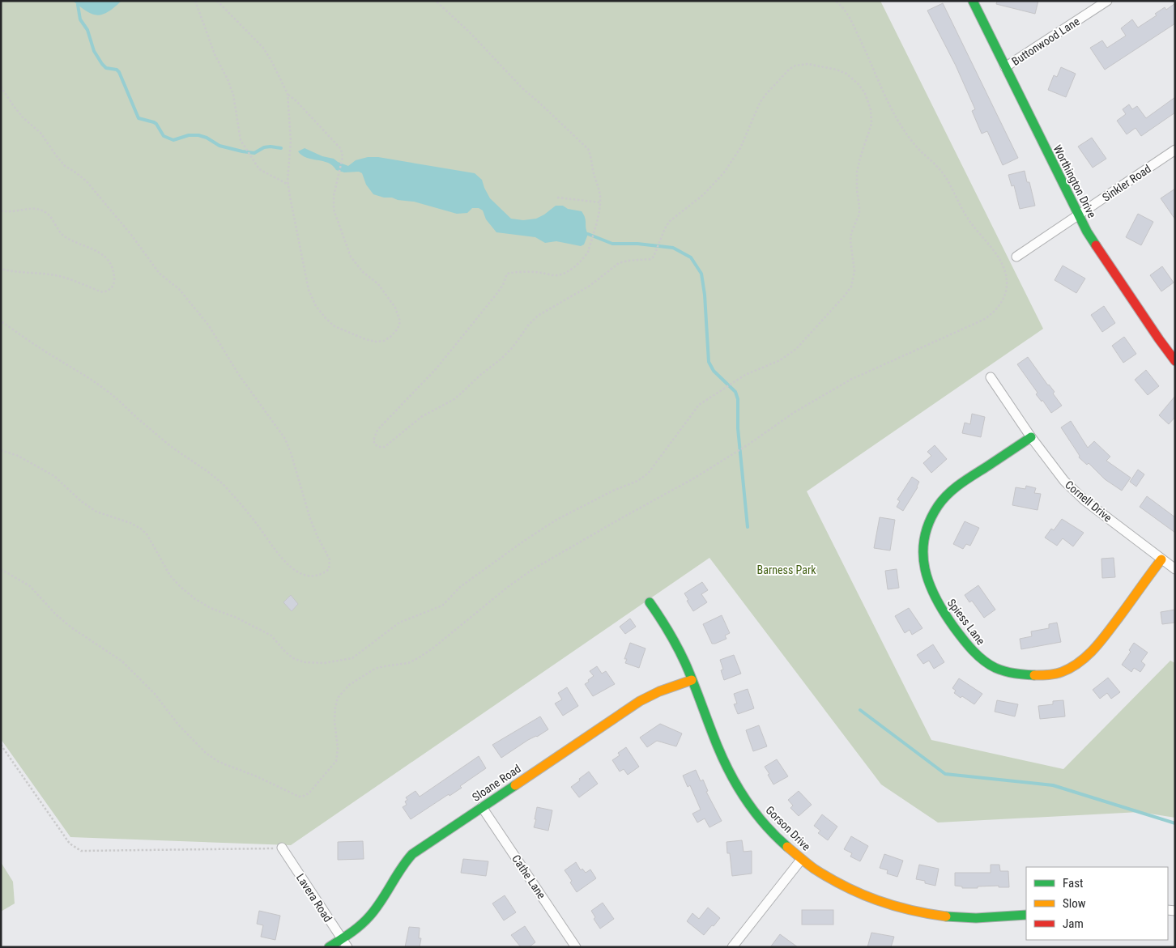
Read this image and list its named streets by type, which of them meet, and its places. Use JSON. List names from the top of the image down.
{
  "streets": {
    "street": [
      "Buttonwood Lane",
      "Worthington Drive",
      "Sinkler Road",
      "Cornell Drive",
      "Spiess Lane",
      "Sloane Road",
      "Gorson Drive",
      "Cathe Lane",
      "Lavera Road"
    ]
  },
  "crossings": [
    ["Buttonwood Lane", "Worthington Drive"],
    ["Worthington Drive", "Sinkler Road"],
    ["Cornell Drive", "Spiess Lane"],
    ["Sloane Road", "Gorson Drive"],
    ["Sloane Road", "Cathe Lane"],
    ["Sloane Road", "Lavera Road"]
  ],
  "parks": ["Barness Park"],
  "legend": ["Fast", "Slow", "Jam"]
}
